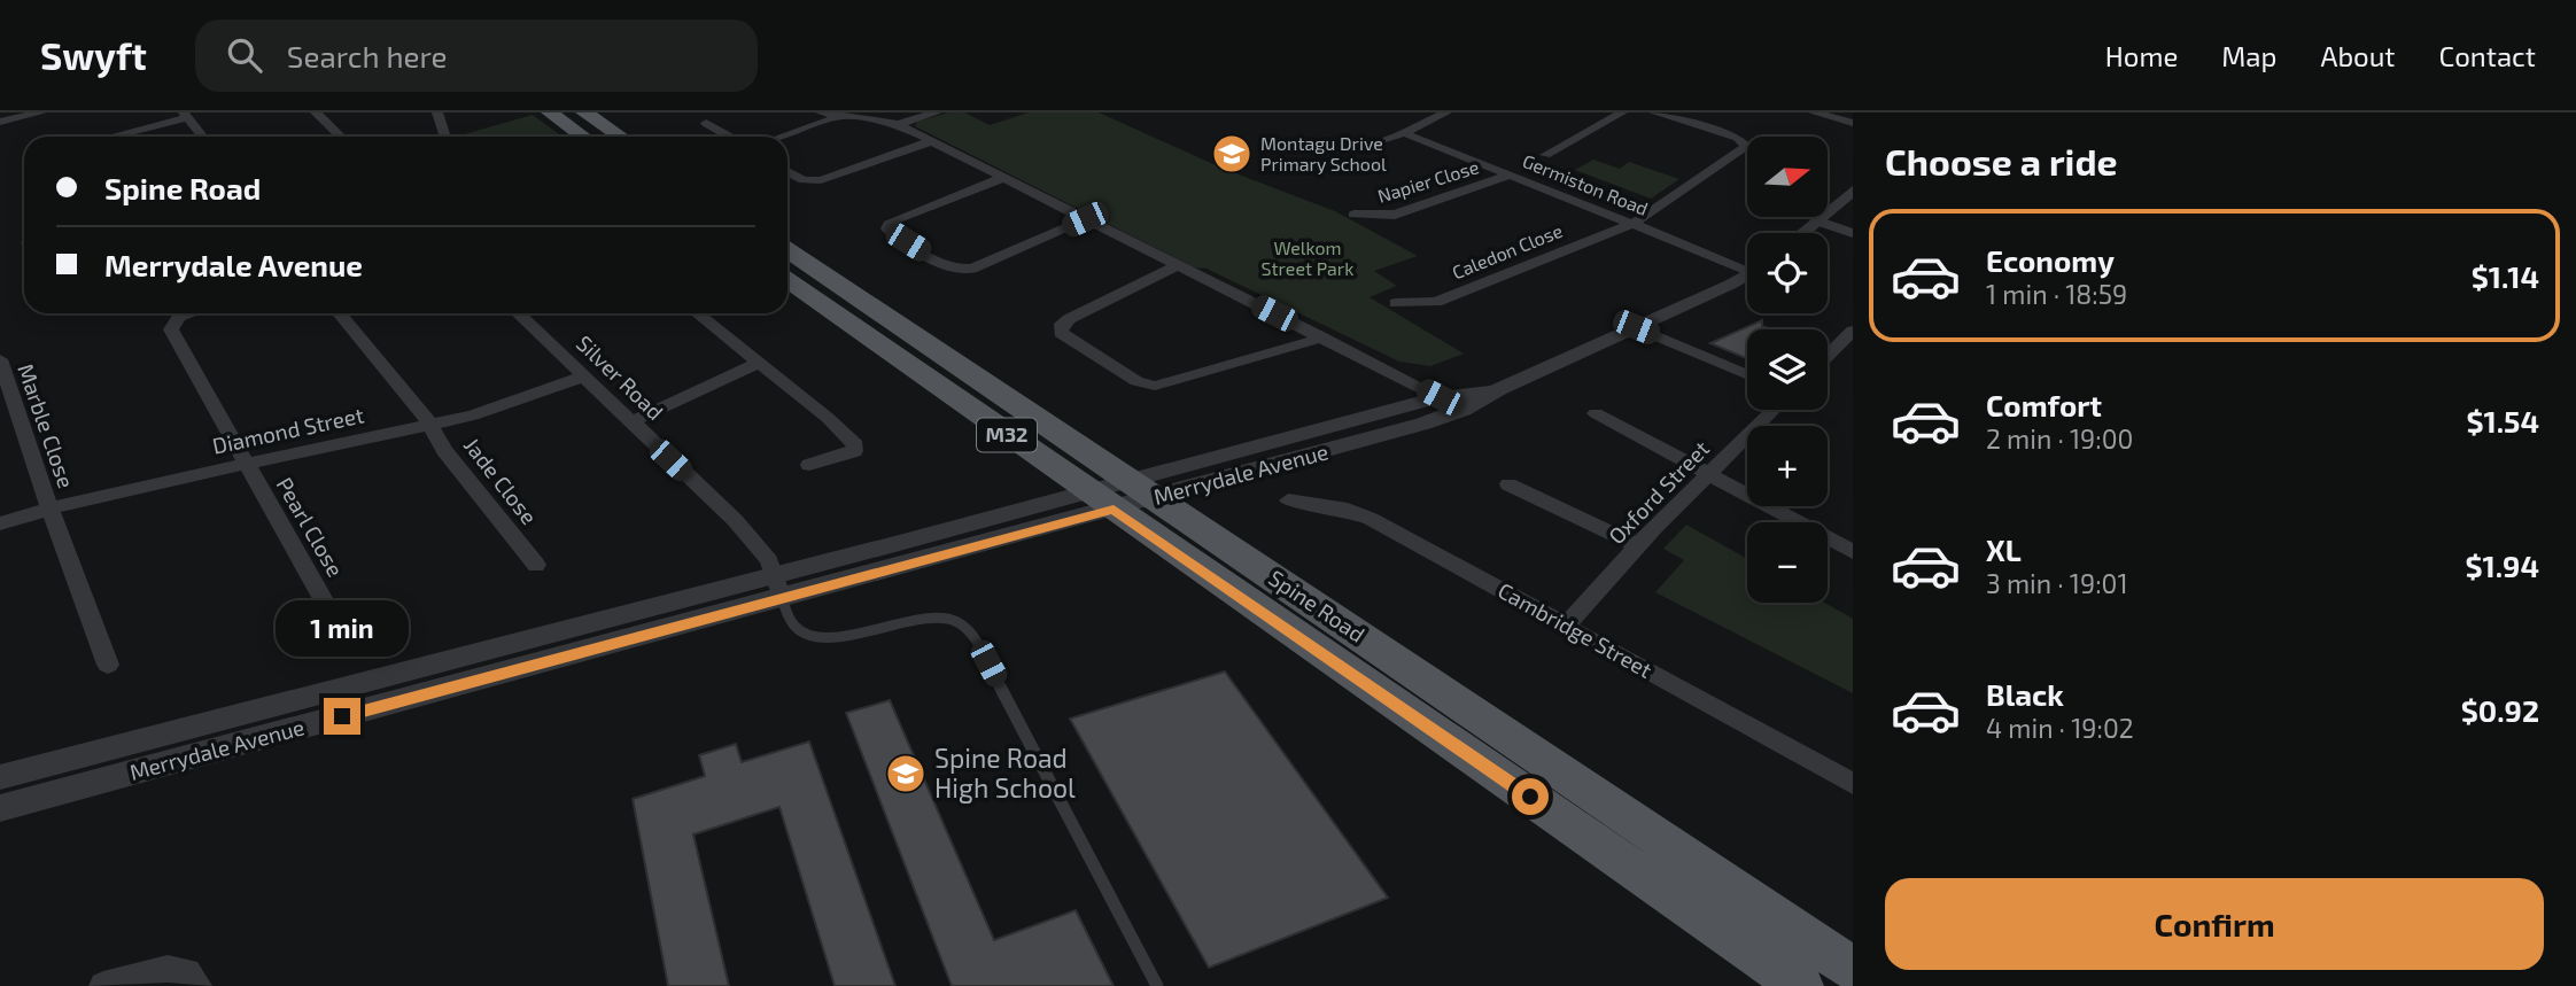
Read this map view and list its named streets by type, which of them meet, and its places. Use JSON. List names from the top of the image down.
{
  "streets": {
    "main road": ["M32", "Spine Road"],
    "street": [
      "Napier Close",
      "Germiston Road",
      "Caledon Close",
      "Silver Road",
      "Marble Close",
      "Diamond Street",
      "Merrydale Avenue",
      "Jade Close",
      "Oxford Street",
      "Pearl Close",
      "Cambridge Street"
    ]
  },
  "crossings": [
    ["Napier Close", "Germiston Road"],
    ["Germiston Road", "Caledon Close"],
    ["Silver Road", "Diamond Street"],
    ["Silver Road", "Merrydale Avenue"],
    ["Marble Close", "Diamond Street"],
    ["Diamond Street", "Jade Close"],
    ["Diamond Street", "Pearl Close"],
    ["Merrydale Avenue", "Spine Road"],
    ["Oxford Street", "Cambridge Street"]
  ],
  "parks": ["Welkom Street Park"],
  "places": {
    "school or university": ["Montagu Drive Primary School", "Spine Road High School"]
  },
  "north": "right",
  "page": {
    "header": "Swyft",
    "search": "Search here",
    "nav": [
      "Home",
      "Map",
      "About",
      "Contact"
    ],
    "heading": "Choose a ride",
    "map_buttons": ["+", "−"],
    "banner": ["Spine Road", "Merrydale Avenue"],
    "list": [
      {
        "name": "Economy",
        "note": "1 min · 18:59",
        "value": "$1.14"
      },
      {
        "name": "Comfort",
        "note": "2 min · 19:00",
        "value": "$1.54"
      },
      {
        "name": "XL",
        "note": "3 min · 19:01",
        "value": "$1.94"
      },
      {
        "name": "Black",
        "note": "4 min · 19:02",
        "value": "$0.92"
      }
    ],
    "bubble": "1 min",
    "buttons": "Confirm"
  }
}
